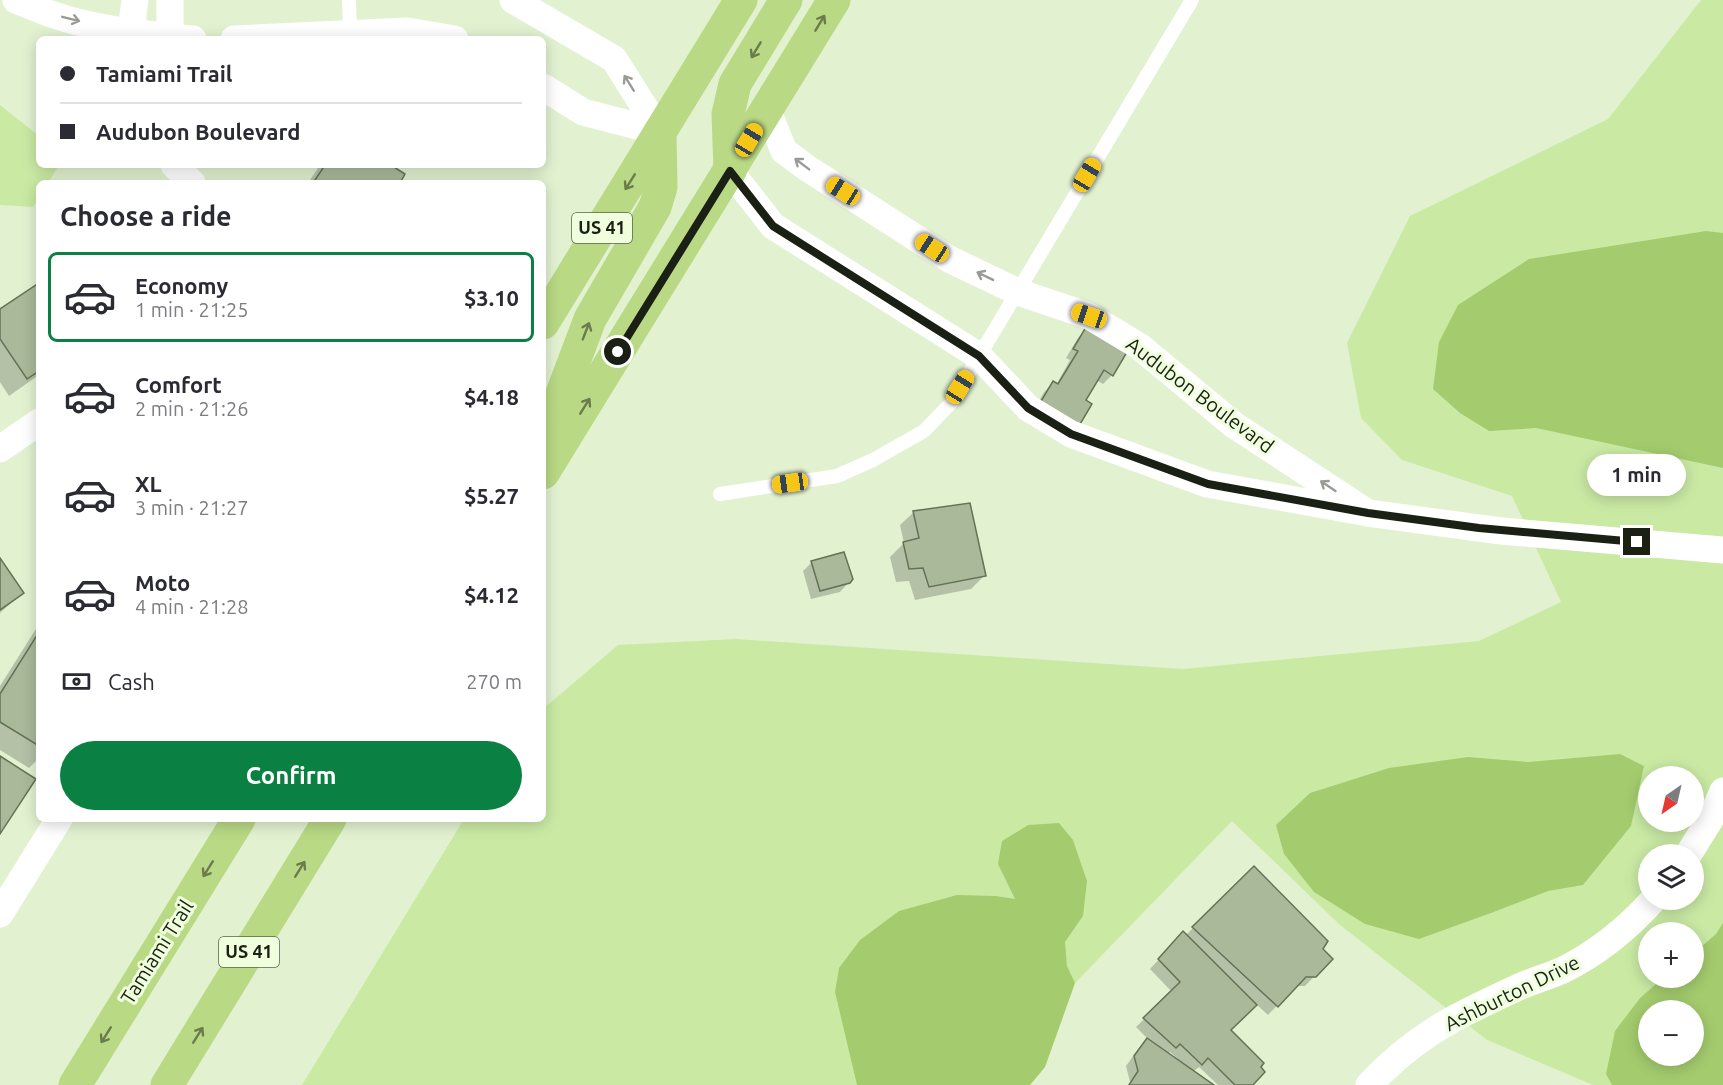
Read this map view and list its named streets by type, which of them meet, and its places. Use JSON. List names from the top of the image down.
{
  "streets": {
    "main road": ["US 41", "Tamiami Trail"],
    "street": ["Audubon Boulevard", "Ashburton Drive"]
  },
  "north": "bottom left",
  "page": {
    "banner": ["Tamiami Trail", "Audubon Boulevard"],
    "heading": "Choose a ride",
    "list": [
      {
        "name": "Economy",
        "note": "1 min · 21:25",
        "value": "$3.10"
      },
      {
        "name": "Comfort",
        "note": "2 min · 21:26",
        "value": "$4.18"
      },
      {
        "name": "XL",
        "note": "3 min · 21:27",
        "value": "$5.27"
      },
      {
        "name": "Moto",
        "note": "4 min · 21:28",
        "value": "$4.12"
      }
    ],
    "bubble": "1 min",
    "pay": ["Cash", "270 m"],
    "buttons": "Confirm",
    "map_buttons": ["+", "−"]
  }
}
